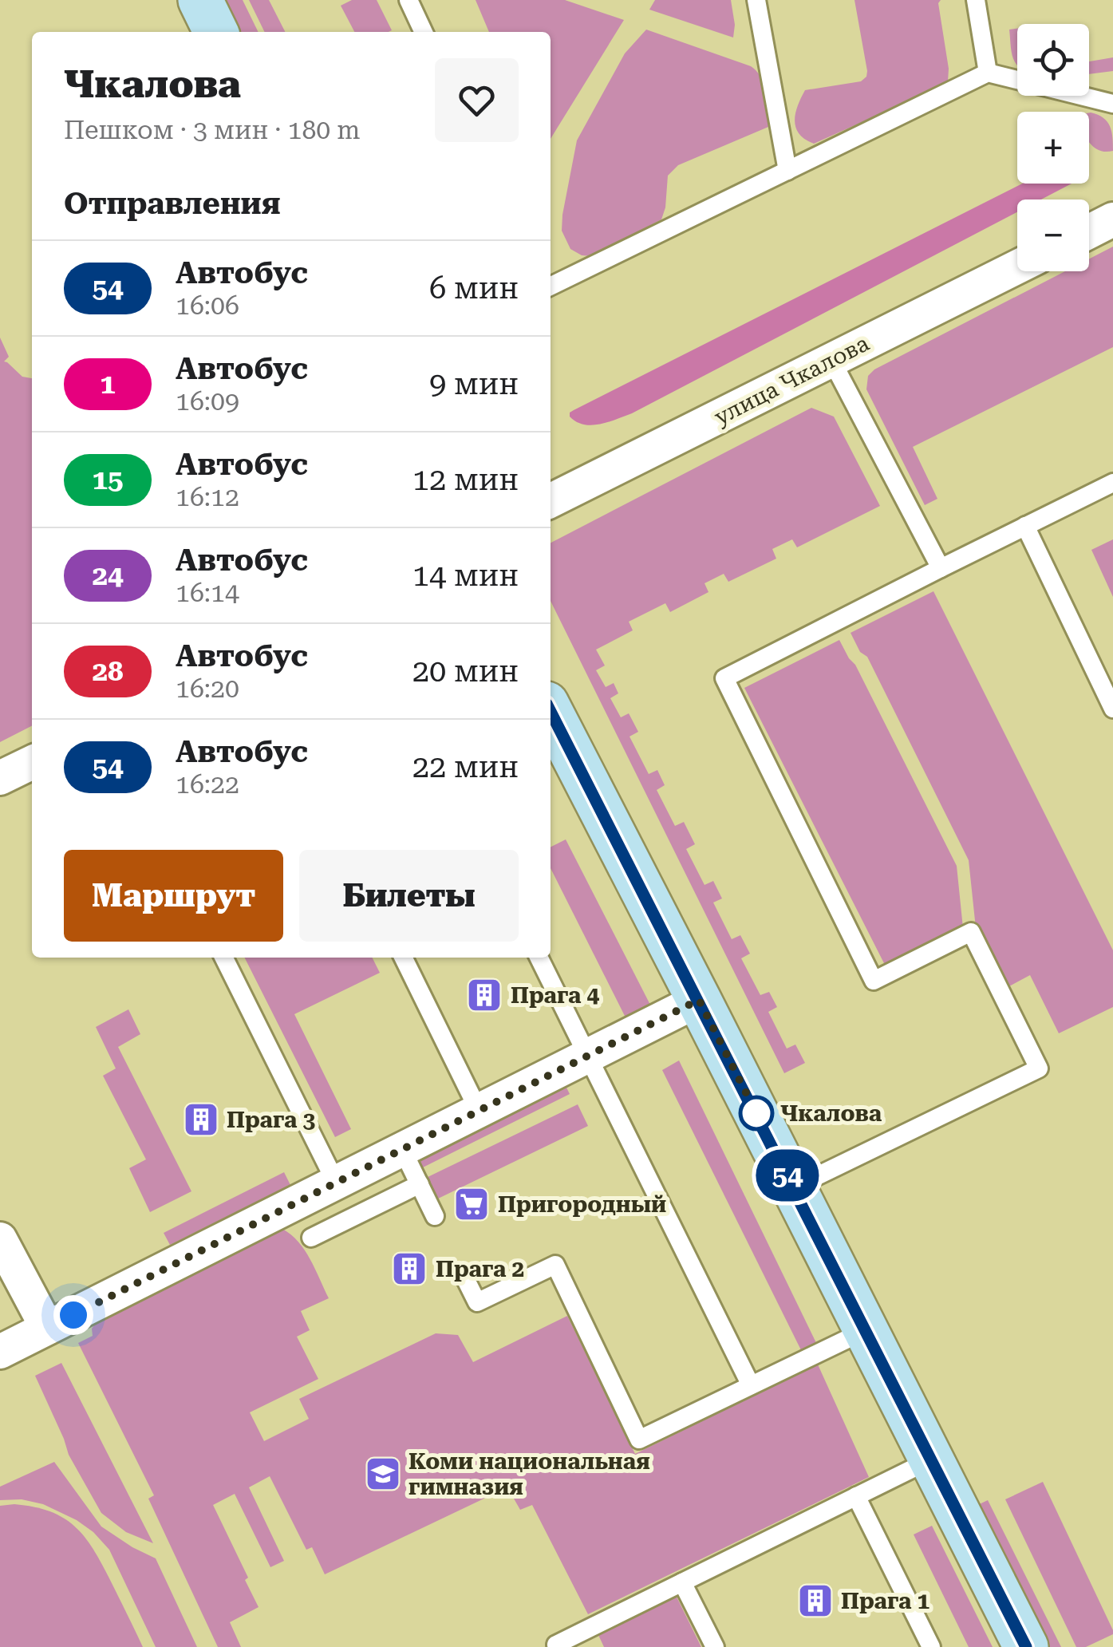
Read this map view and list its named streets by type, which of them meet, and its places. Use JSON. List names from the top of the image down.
{
  "streets": {
    "street": ["улица Чкалова"]
  },
  "places": {
    "building": [
      "Прага 4",
      "Прага 3",
      "Прага 2",
      "Прага 1"
    ],
    "other": ["Чкалова"],
    "supermarket": ["Пригородный"],
    "school or university": ["Коми национальная гимназия"]
  },
  "lines": ["bus line 54"],
  "page": {
    "on_map": "54",
    "map_buttons": ["+", "−"],
    "heading": [
      ["Чкалова", "Пешком · 3 мин · 180 m"],
      "Отправления"
    ],
    "list": [
      {
        "mark": "54",
        "name": "Автобус",
        "note": "16:06",
        "value": "6 мин"
      },
      {
        "mark": "1",
        "name": "Автобус",
        "note": "16:09",
        "value": "9 мин"
      },
      {
        "mark": "15",
        "name": "Автобус",
        "note": "16:12",
        "value": "12 мин"
      },
      {
        "mark": "24",
        "name": "Автобус",
        "note": "16:14",
        "value": "14 мин"
      },
      {
        "mark": "28",
        "name": "Автобус",
        "note": "16:20",
        "value": "20 мин"
      },
      {
        "mark": "54",
        "name": "Автобус",
        "note": "16:22",
        "value": "22 мин"
      }
    ],
    "buttons": ["Маршрут", "Билеты"]
  }
}
